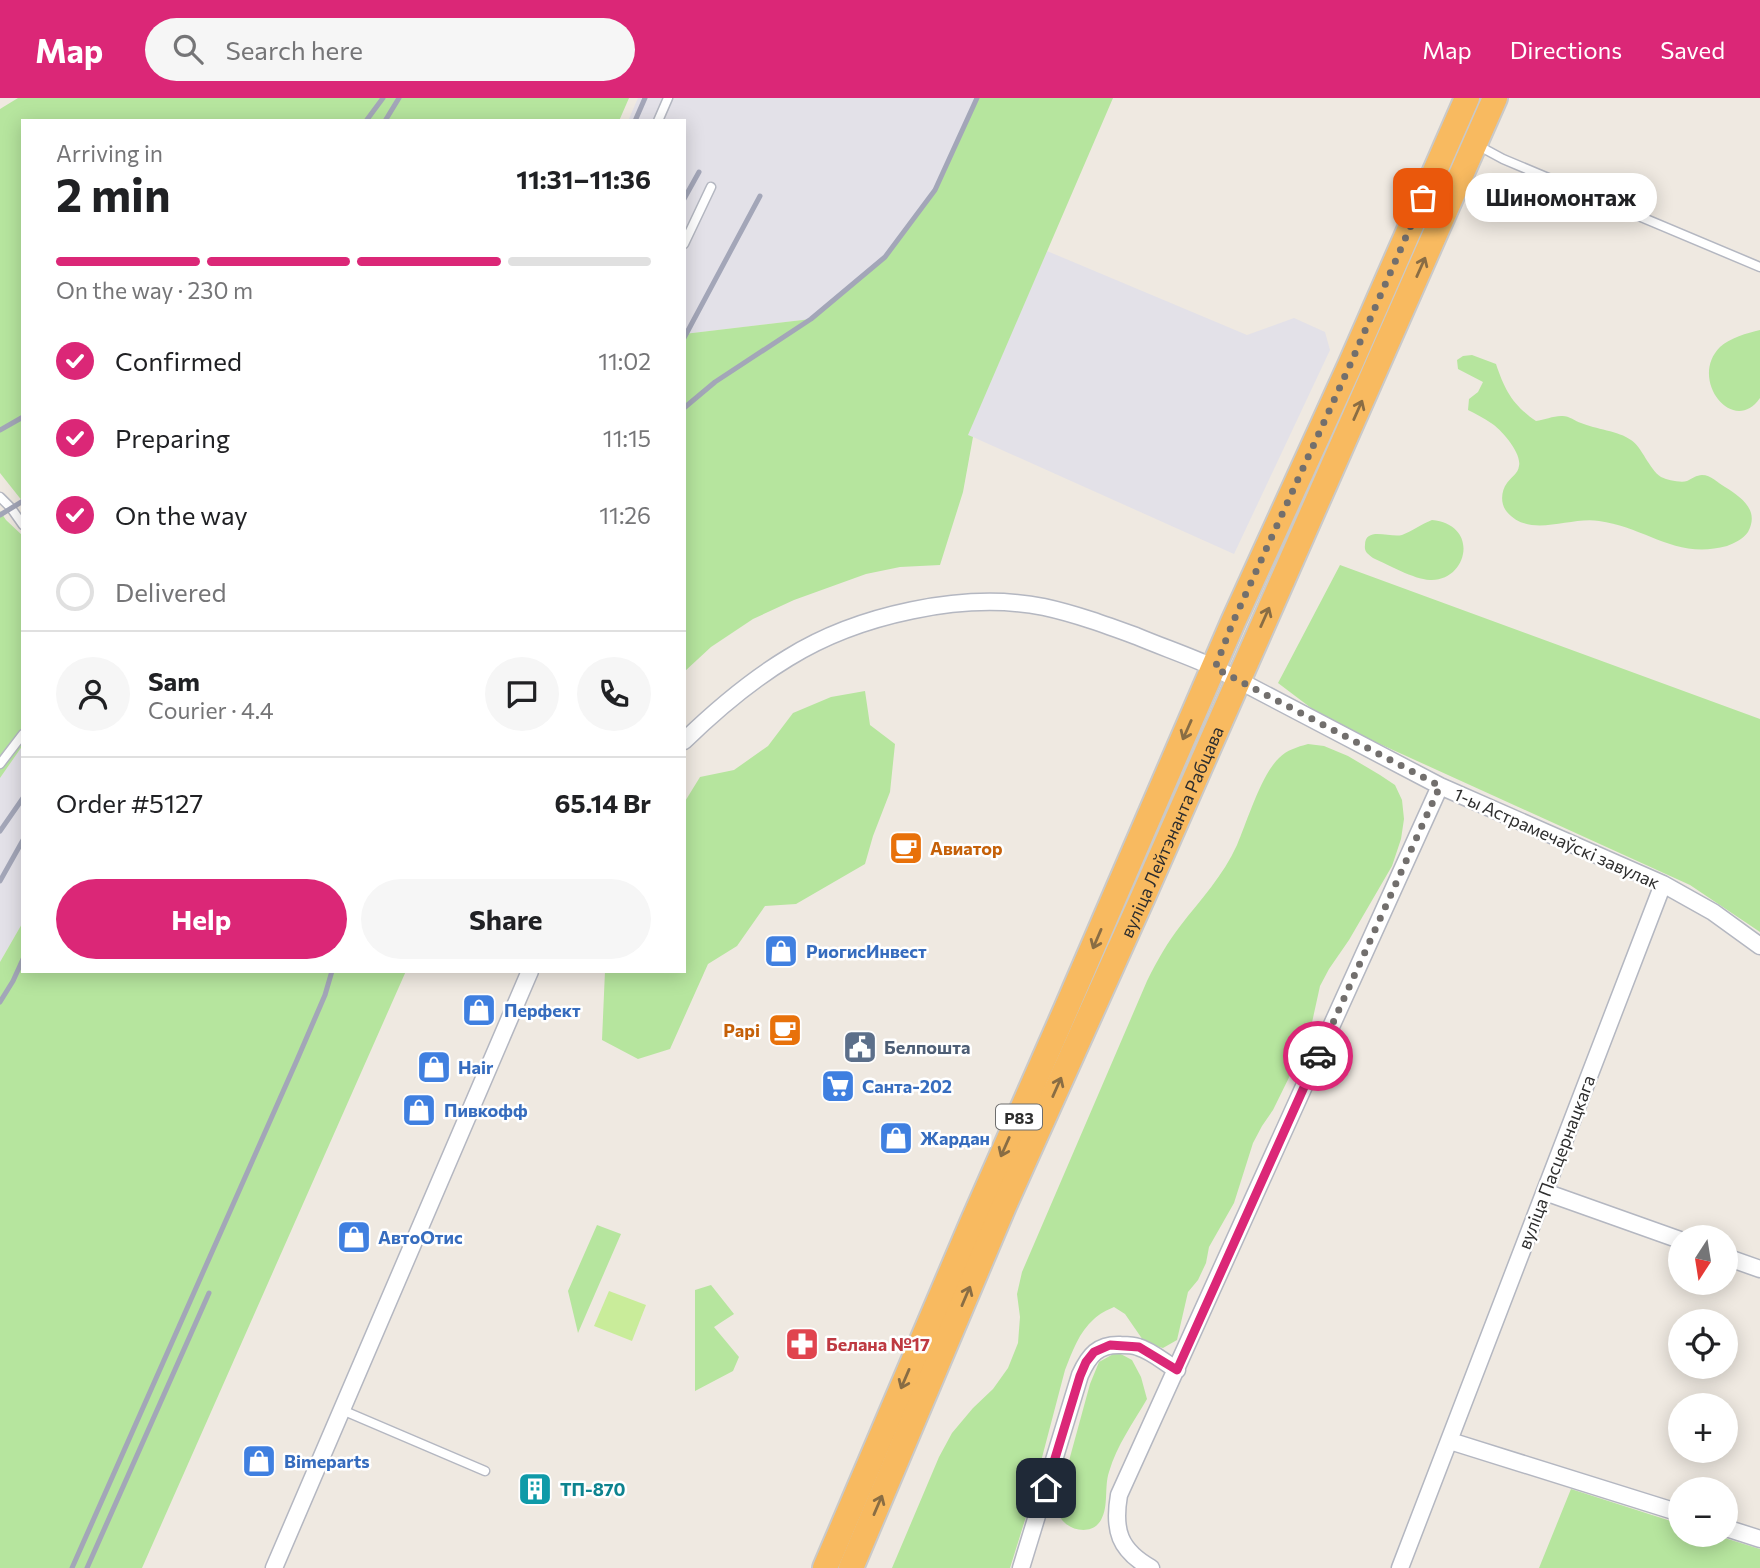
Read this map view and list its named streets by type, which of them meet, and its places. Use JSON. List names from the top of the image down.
{
  "streets": {
    "highway": ["вуліца Лейтэнанта Рабцава", "Р83"],
    "street": ["1-ы Астрамечаўскі завулак", "вуліца Пасцернацкага"]
  },
  "crossings": [
    ["вуліца Лейтэнанта Рабцава", "1-ы Астрамечаўскі завулак"],
    ["1-ы Астрамечаўскі завулак", "вуліца Пасцернацкага"]
  ],
  "places": {
    "other": ["Шиномонтаж"],
    "cafe": ["Авиатор", "Papi"],
    "shop": [
      "РиогисИнвест",
      "Перфект",
      "Hair",
      "Пивкофф",
      "Жардан",
      "АвтоОтис",
      "Bimeparts"
    ],
    "public building": ["Белпошта"],
    "supermarket": ["Санта-202"],
    "pharmacy": ["Белана №17"],
    "building": ["ТП-870"]
  },
  "north": "bottom",
  "page": {
    "header": "Map",
    "search": "Search here",
    "nav": ["Map", "Directions", "Saved"],
    "heading": ["2 min", "Arriving in", "11:31–11:36"],
    "panel": [
      "Sam",
      "Courier · 4.4",
      "Order #5127",
      "65.14 Br"
    ],
    "bubble": "Шиномонтаж",
    "bar": "On the way · 230 m",
    "list": [
      ["Confirmed", "11:02"],
      ["Preparing", "11:15"],
      ["On the way", "11:26"],
      "Delivered"
    ],
    "buttons": ["Help", "Share"],
    "map_buttons": ["+", "−"]
  }
}
